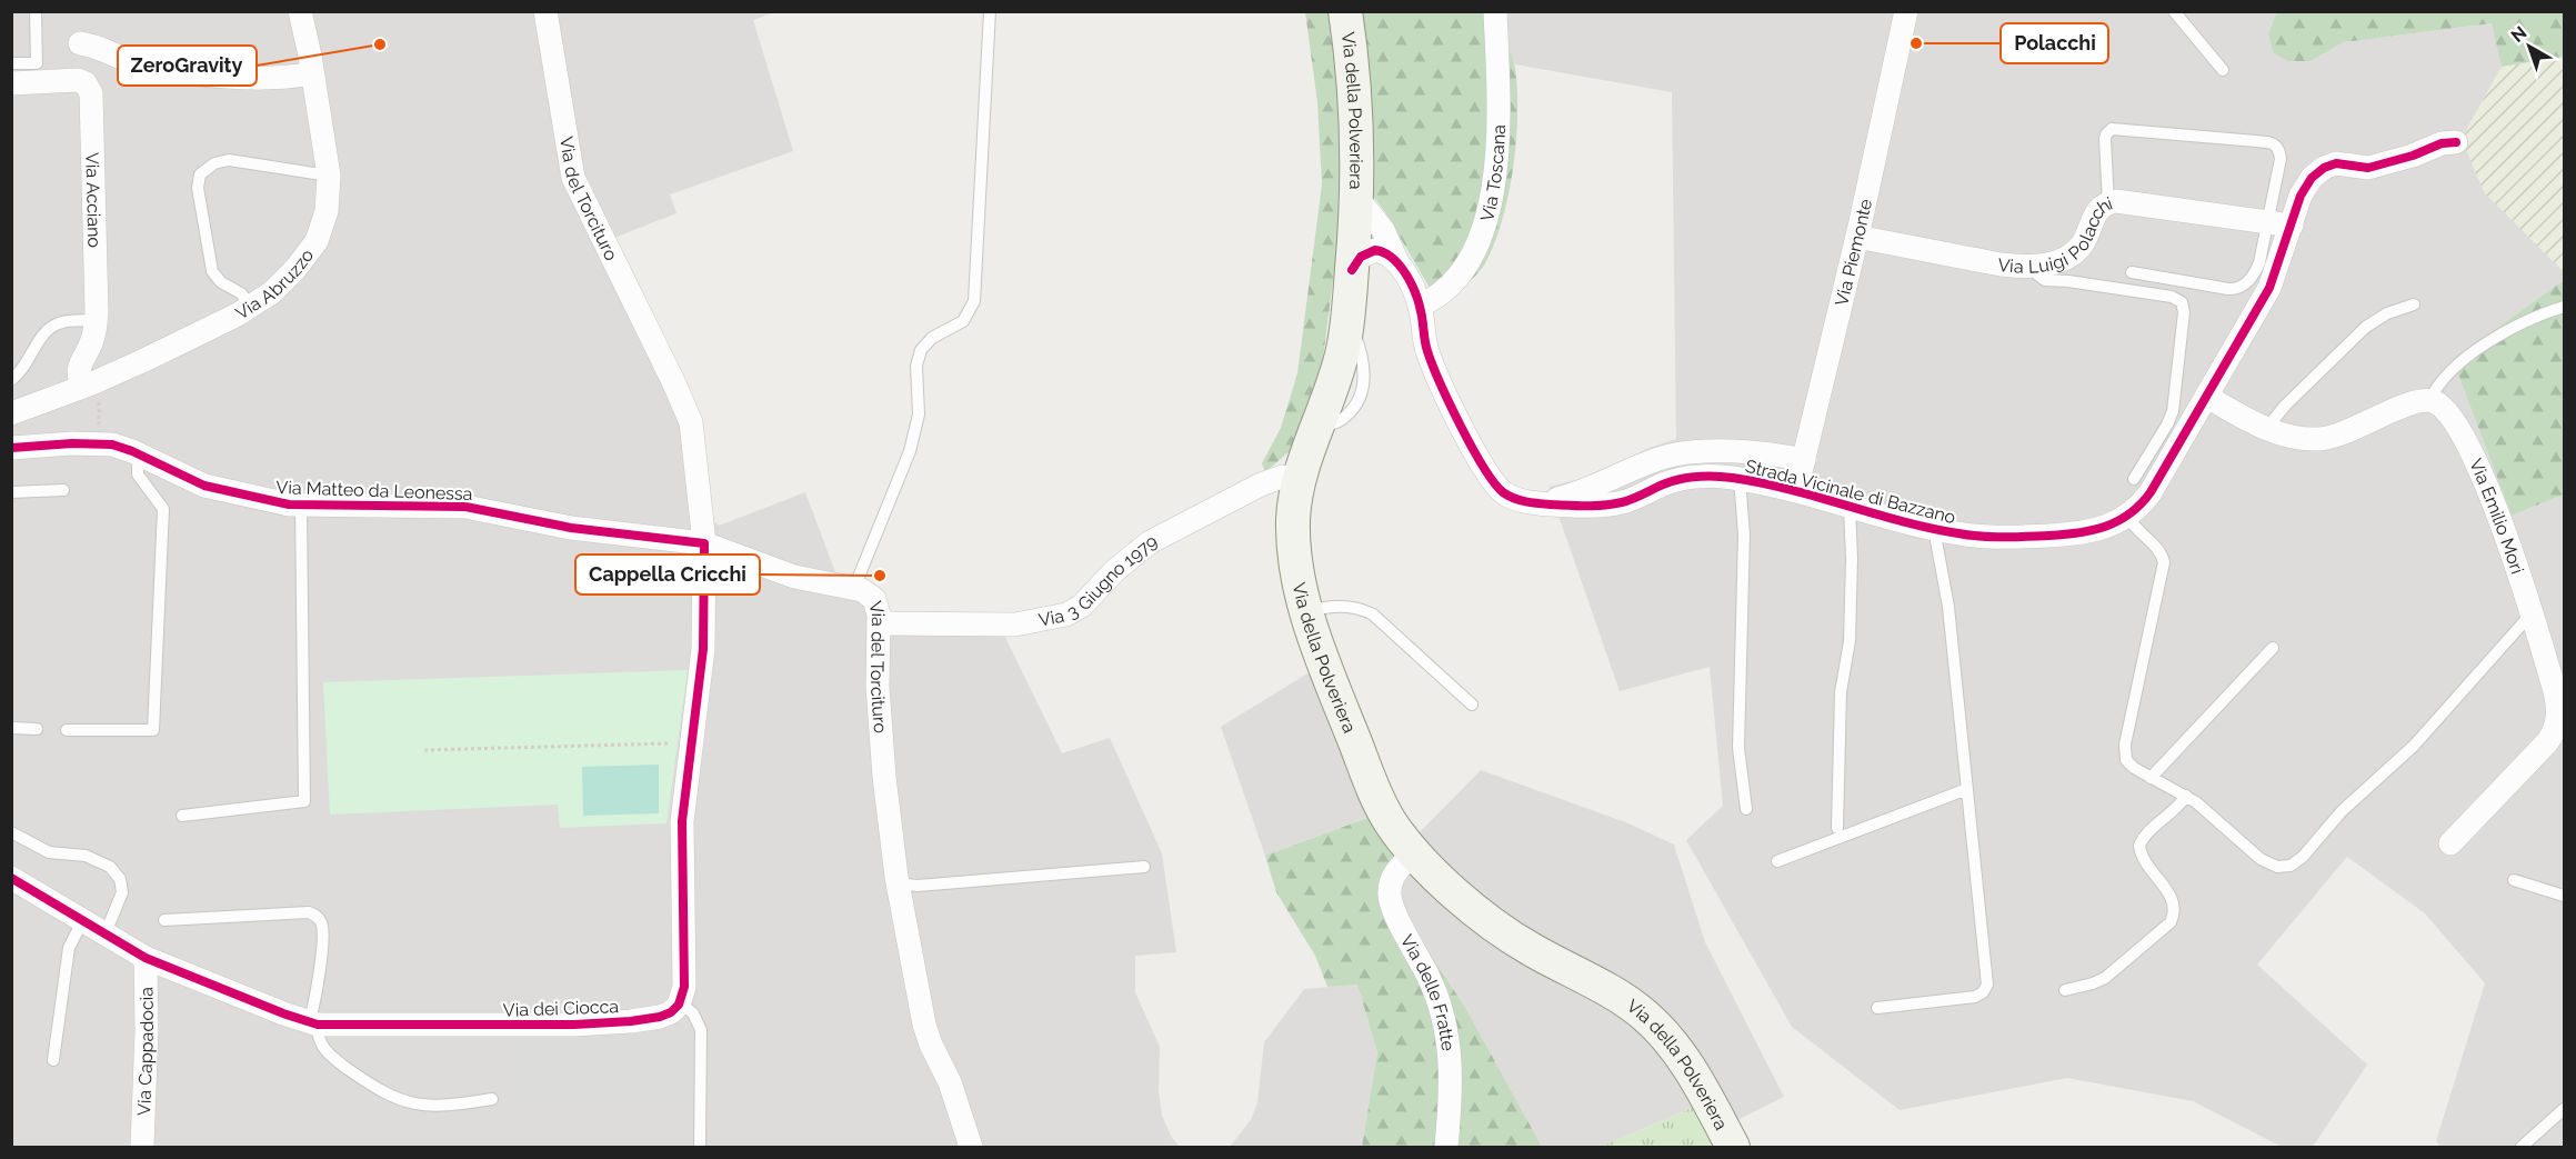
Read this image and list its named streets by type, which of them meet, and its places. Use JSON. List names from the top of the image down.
{
  "streets": {
    "main road": ["Via della Polveriera"],
    "street": [
      "Via Toscana",
      "Via del Torcituro",
      "Via Acciano",
      "Via Luigi Polacchi",
      "Via Piemonte",
      "Via Abruzzo",
      "Via Matteo da Leonessa",
      "Strada Vicinale di Bazzano",
      "Via Emilio Mori",
      "Via 3 Giugno 1979",
      "Via delle Fratte",
      "Via dei Ciocca",
      "Via Cappadocia"
    ]
  },
  "crossings": [
    ["Via della Polveriera", "Strada Vicinale di Bazzano"],
    ["Via della Polveriera", "Via 3 Giugno 1979"],
    ["Via della Polveriera", "Via delle Fratte"],
    ["Via Toscana", "Strada Vicinale di Bazzano"],
    ["Via del Torcituro", "Via Matteo da Leonessa"],
    ["Via del Torcituro", "Via 3 Giugno 1979"],
    ["Via Acciano", "Via Abruzzo"],
    ["Via Luigi Polacchi", "Via Piemonte"],
    ["Via Luigi Polacchi", "Strada Vicinale di Bazzano"],
    ["Via Piemonte", "Strada Vicinale di Bazzano"],
    ["Via dei Ciocca", "Via Cappadocia"]
  ],
  "places": ["Polacchi", "ZeroGravity", "Cappella Cricchi"],
  "north": "top left"
}
